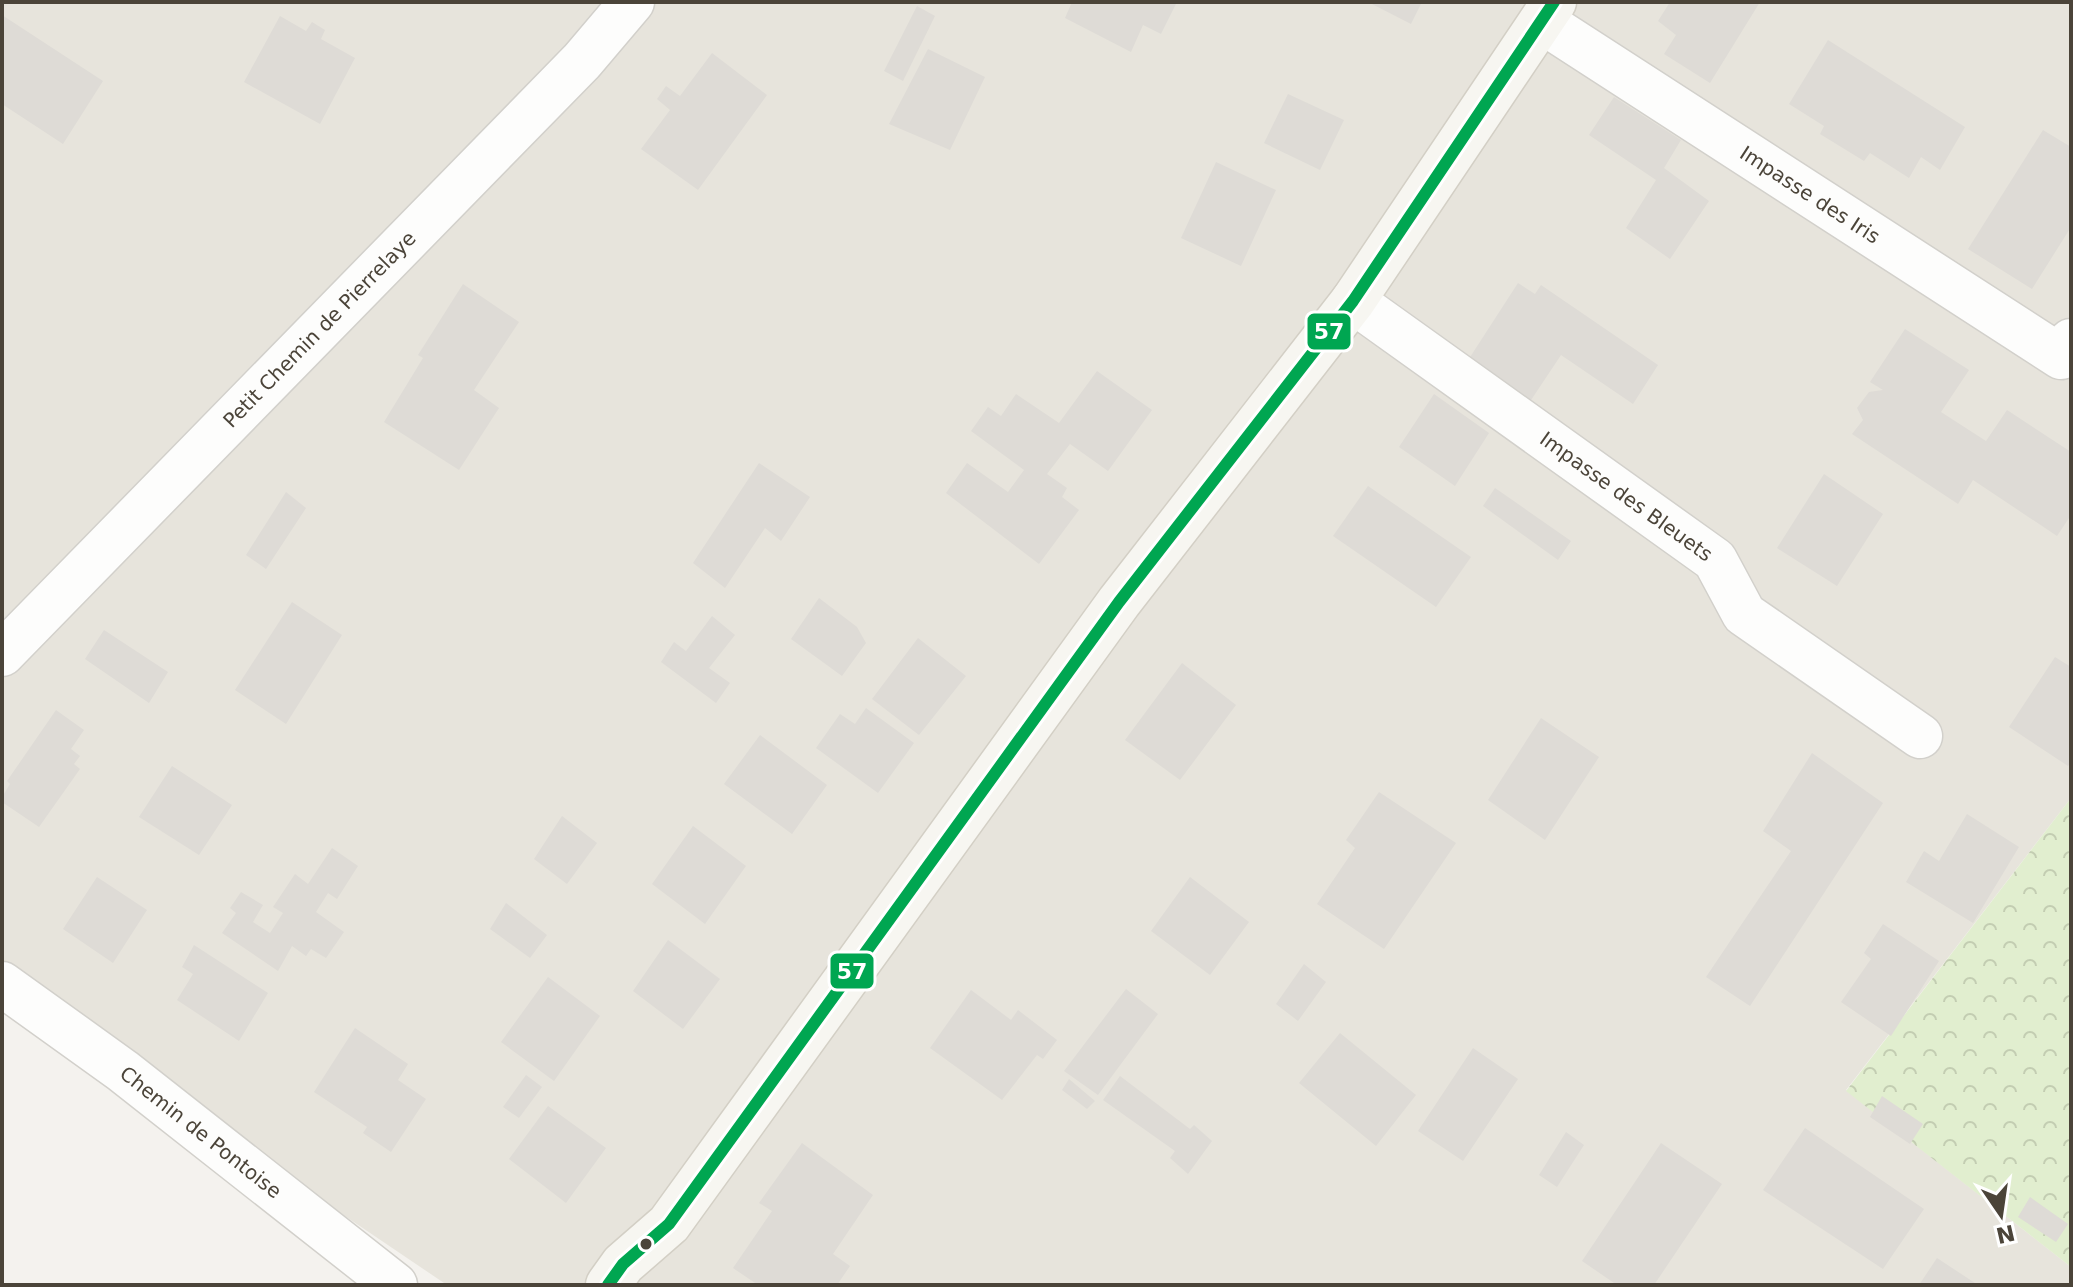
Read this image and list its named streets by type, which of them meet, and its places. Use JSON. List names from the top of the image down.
{
  "streets": {
    "street": [
      "Impasse des Iris",
      "Petit Chemin de Pierrelaye",
      "Impasse des Bleuets",
      "Chemin de Pontoise"
    ]
  },
  "lines": ["transit line 57"],
  "north": "bottom"
}
